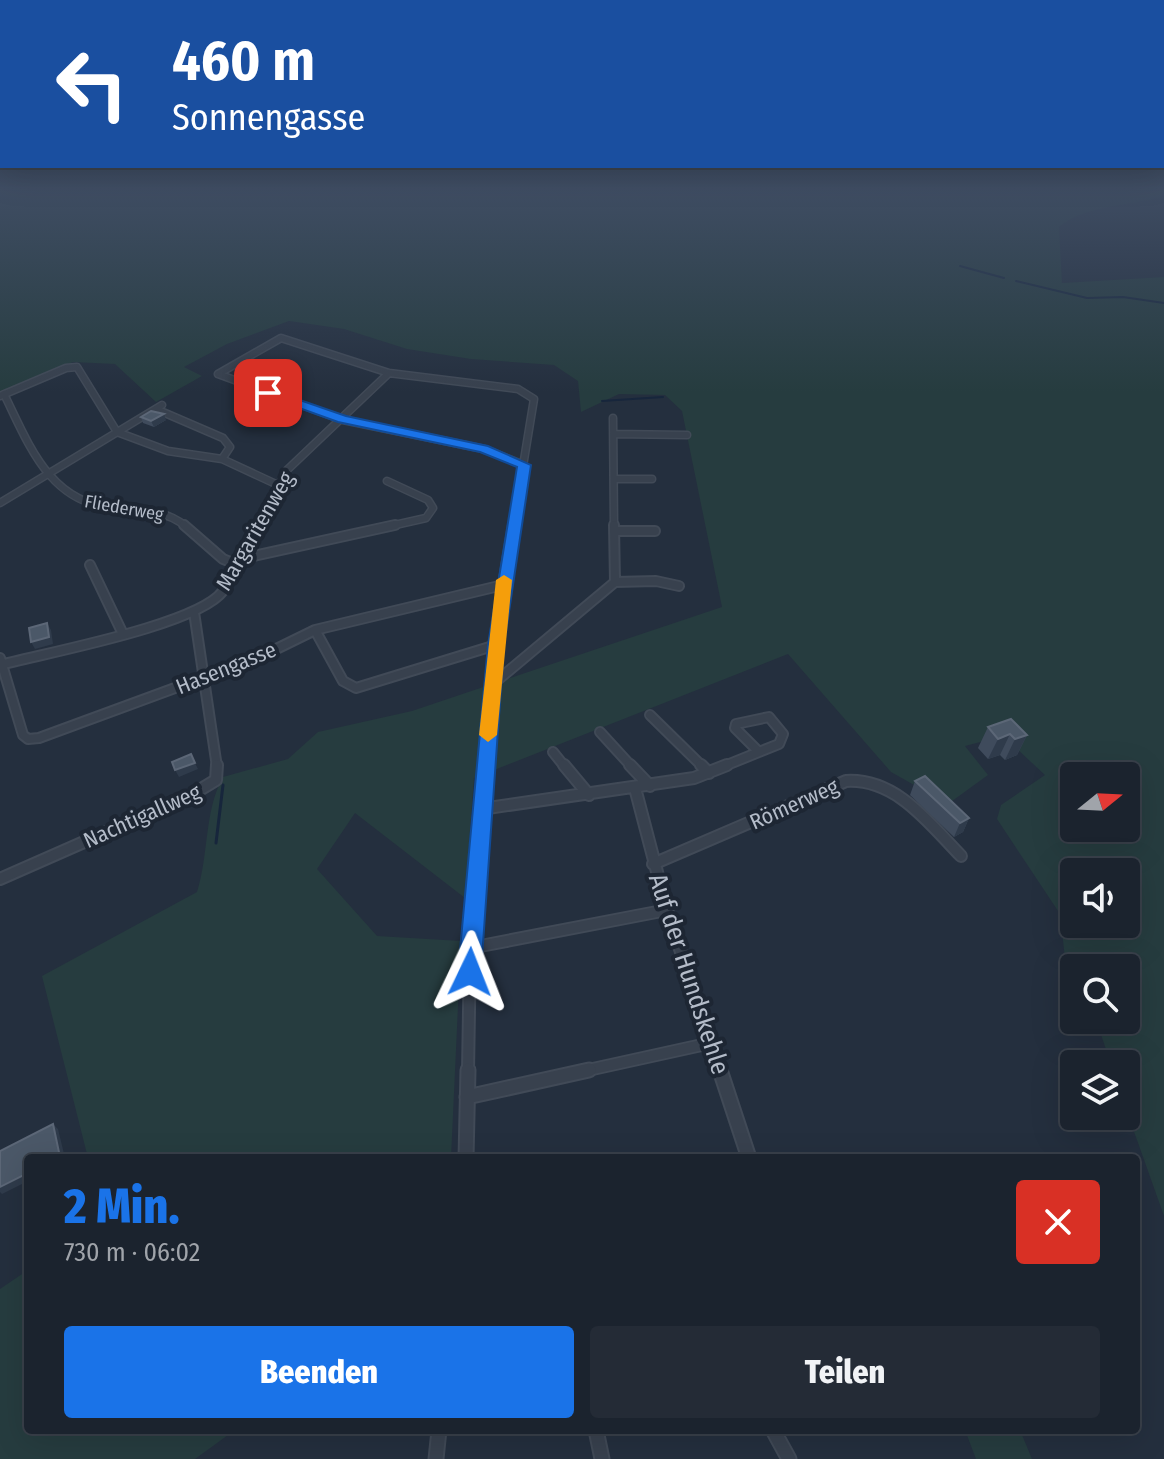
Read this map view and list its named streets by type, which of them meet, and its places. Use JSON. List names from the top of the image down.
{
  "streets": {
    "street": [
      "Fliederweg",
      "Margaritenweg",
      "Hasengasse",
      "Römerweg",
      "Nachtigallweg",
      "Auf der Hundskehle"
    ]
  },
  "crossings": [
    ["Fliederweg", "Margaritenweg"],
    ["Margaritenweg", "Hasengasse"],
    ["Margaritenweg", "Nachtigallweg"],
    ["Hasengasse", "Nachtigallweg"],
    ["Römerweg", "Auf der Hundskehle"]
  ],
  "north": "right",
  "page": {
    "turn": ["460 m", "Sonnengasse"],
    "heading": ["2 Min.", "730 m · 06:02"],
    "buttons": ["Beenden", "Teilen"]
  }
}
